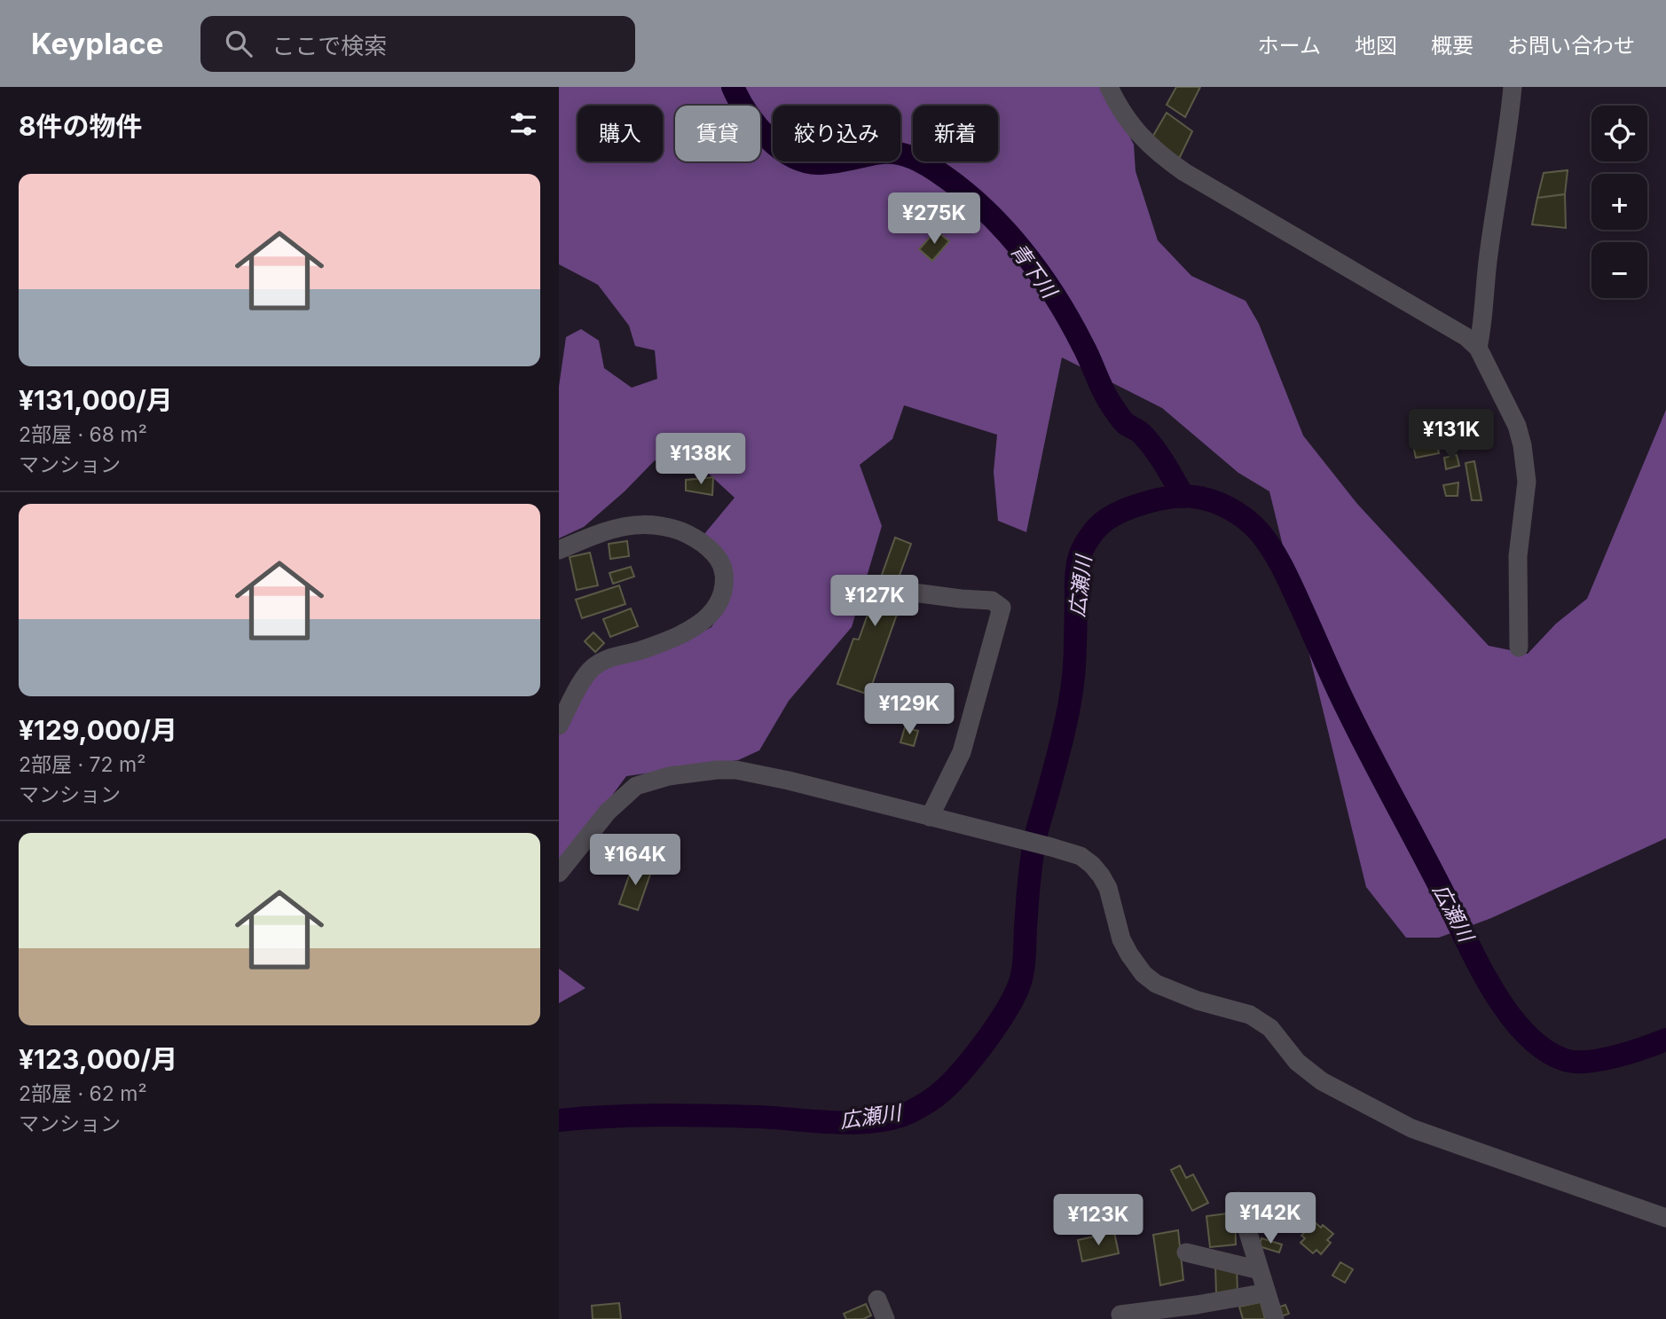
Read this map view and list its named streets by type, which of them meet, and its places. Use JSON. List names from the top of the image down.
{
  "water": ["青下川", "広瀬川"],
  "page": {
    "header": "Keyplace",
    "search": "ここで検索",
    "nav": [
      "ホーム",
      "地図",
      "概要",
      "お問い合わせ"
    ],
    "heading": "8件の物件",
    "map_buttons": ["+", "−"],
    "chip": [
      "購入",
      "賃貸",
      "絞り込み",
      "新着"
    ],
    "list": [
      {
        "name": "¥131,000/月",
        "note": "2部屋 · 68 m² · マンション"
      },
      {
        "name": "¥129,000/月",
        "note": "2部屋 · 72 m² · マンション"
      },
      {
        "name": "¥123,000/月",
        "note": "2部屋 · 62 m² · マンション"
      }
    ],
    "price": [
      "¥275K",
      "¥131K",
      "¥138K",
      "¥127K",
      "¥129K",
      "¥164K",
      "¥142K",
      "¥123K"
    ]
  }
}
